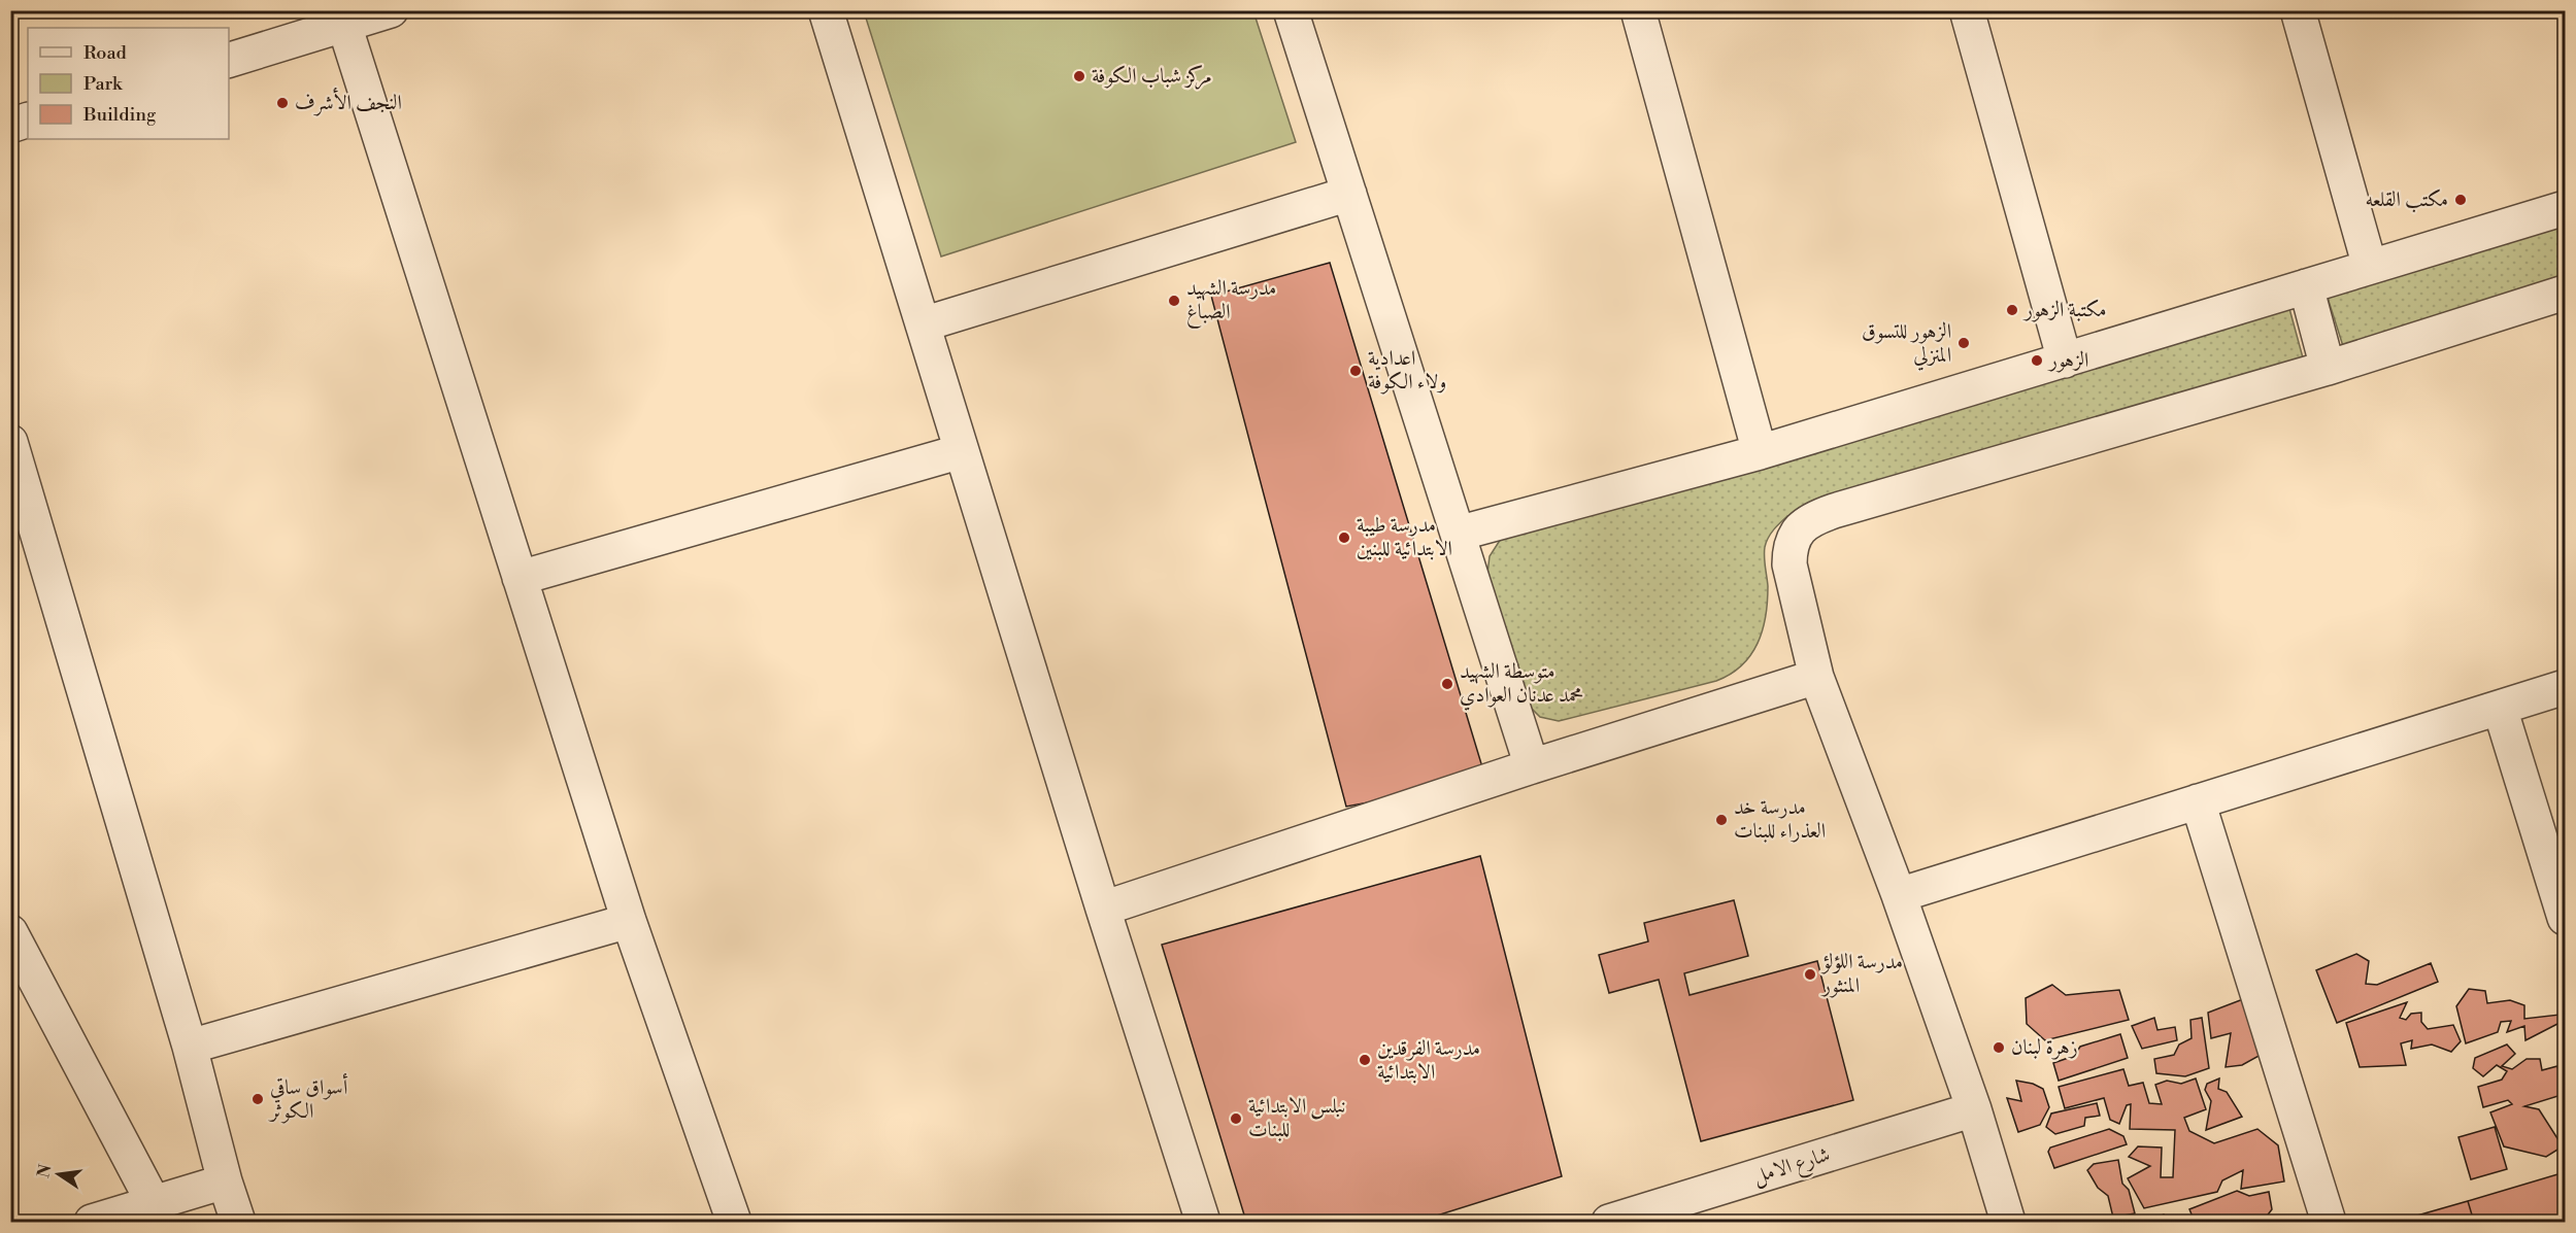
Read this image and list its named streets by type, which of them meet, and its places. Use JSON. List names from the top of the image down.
{
  "streets": {
    "street": ["شارع الامل"]
  },
  "places": [
    "مركز شباب الكوفة",
    "النجف الأشرف",
    "مكتب القلعه",
    "مدرسة الشهيد الصباغ",
    "مكتبة الزهور",
    "الزهور للتسوق المنزلي",
    "الزهور",
    "اعدادية ولاء الكوفة",
    "مدرسة طيبة الابتدائية للبنين",
    "متوسطة الشهيد محمد عدنان العوادي",
    "مدرسة خد العذراء للبنات",
    "مدرسة اللؤلؤ المنثور",
    "زهرة لبنان",
    "مدرسة الفرقدين الابتدائية",
    "أسواق ساقي الكوثر",
    "نبلس الابتدائية للبنات"
  ],
  "legend": ["Road", "Park", "Building"],
  "north": "left"
}
